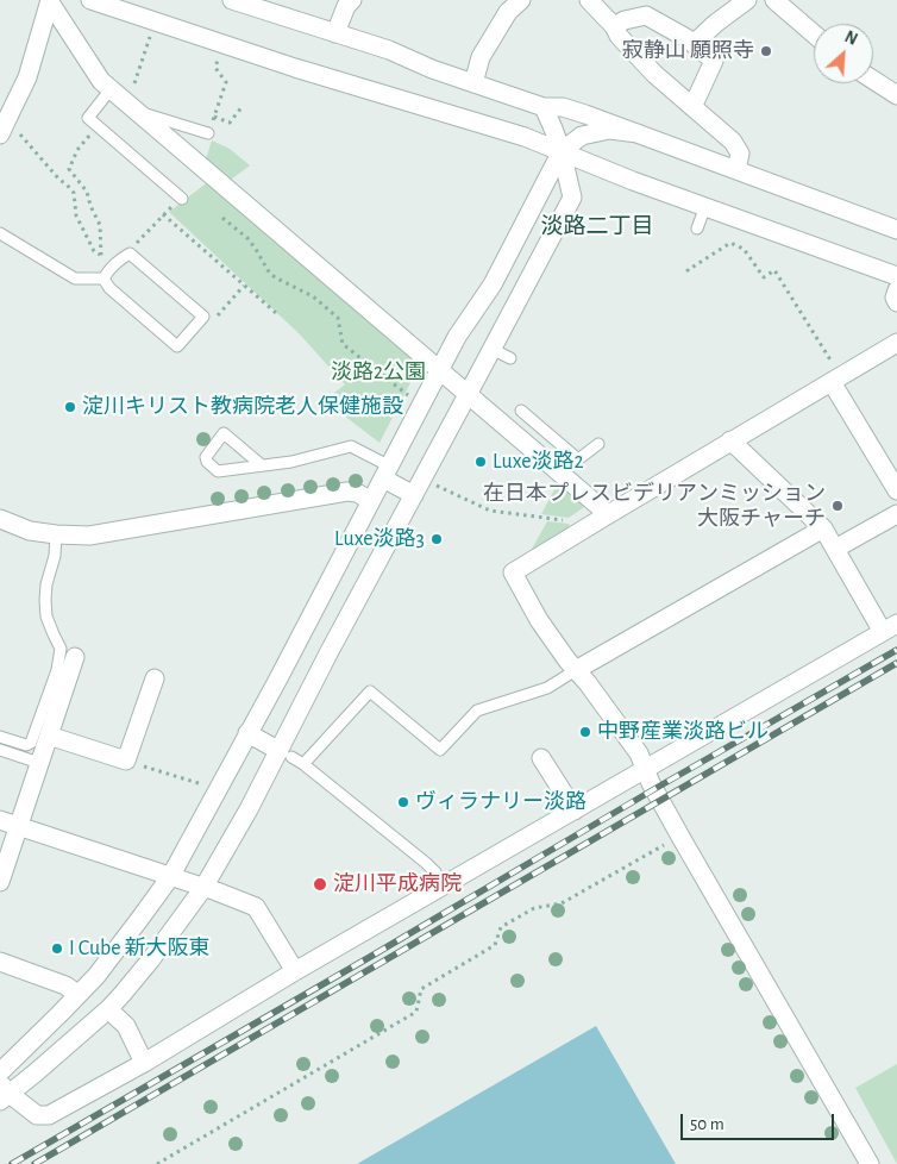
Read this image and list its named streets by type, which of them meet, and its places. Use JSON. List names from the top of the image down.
{
  "districts": ["淡路二丁目"],
  "parks": ["淡路2公園"],
  "places": [
    "寂静山 願照寺",
    "淀川キリスト教病院老人保健施設",
    "Luxe淡路2",
    "在日本プレスビデリアンミッション 大阪チャーチ",
    "Luxe淡路3",
    "中野産業淡路ビル",
    "ヴィラナリー淡路",
    "淀川平成病院",
    "I Cube 新大阪東"
  ],
  "scale_bar": "50 m",
  "north": "top right"
}
